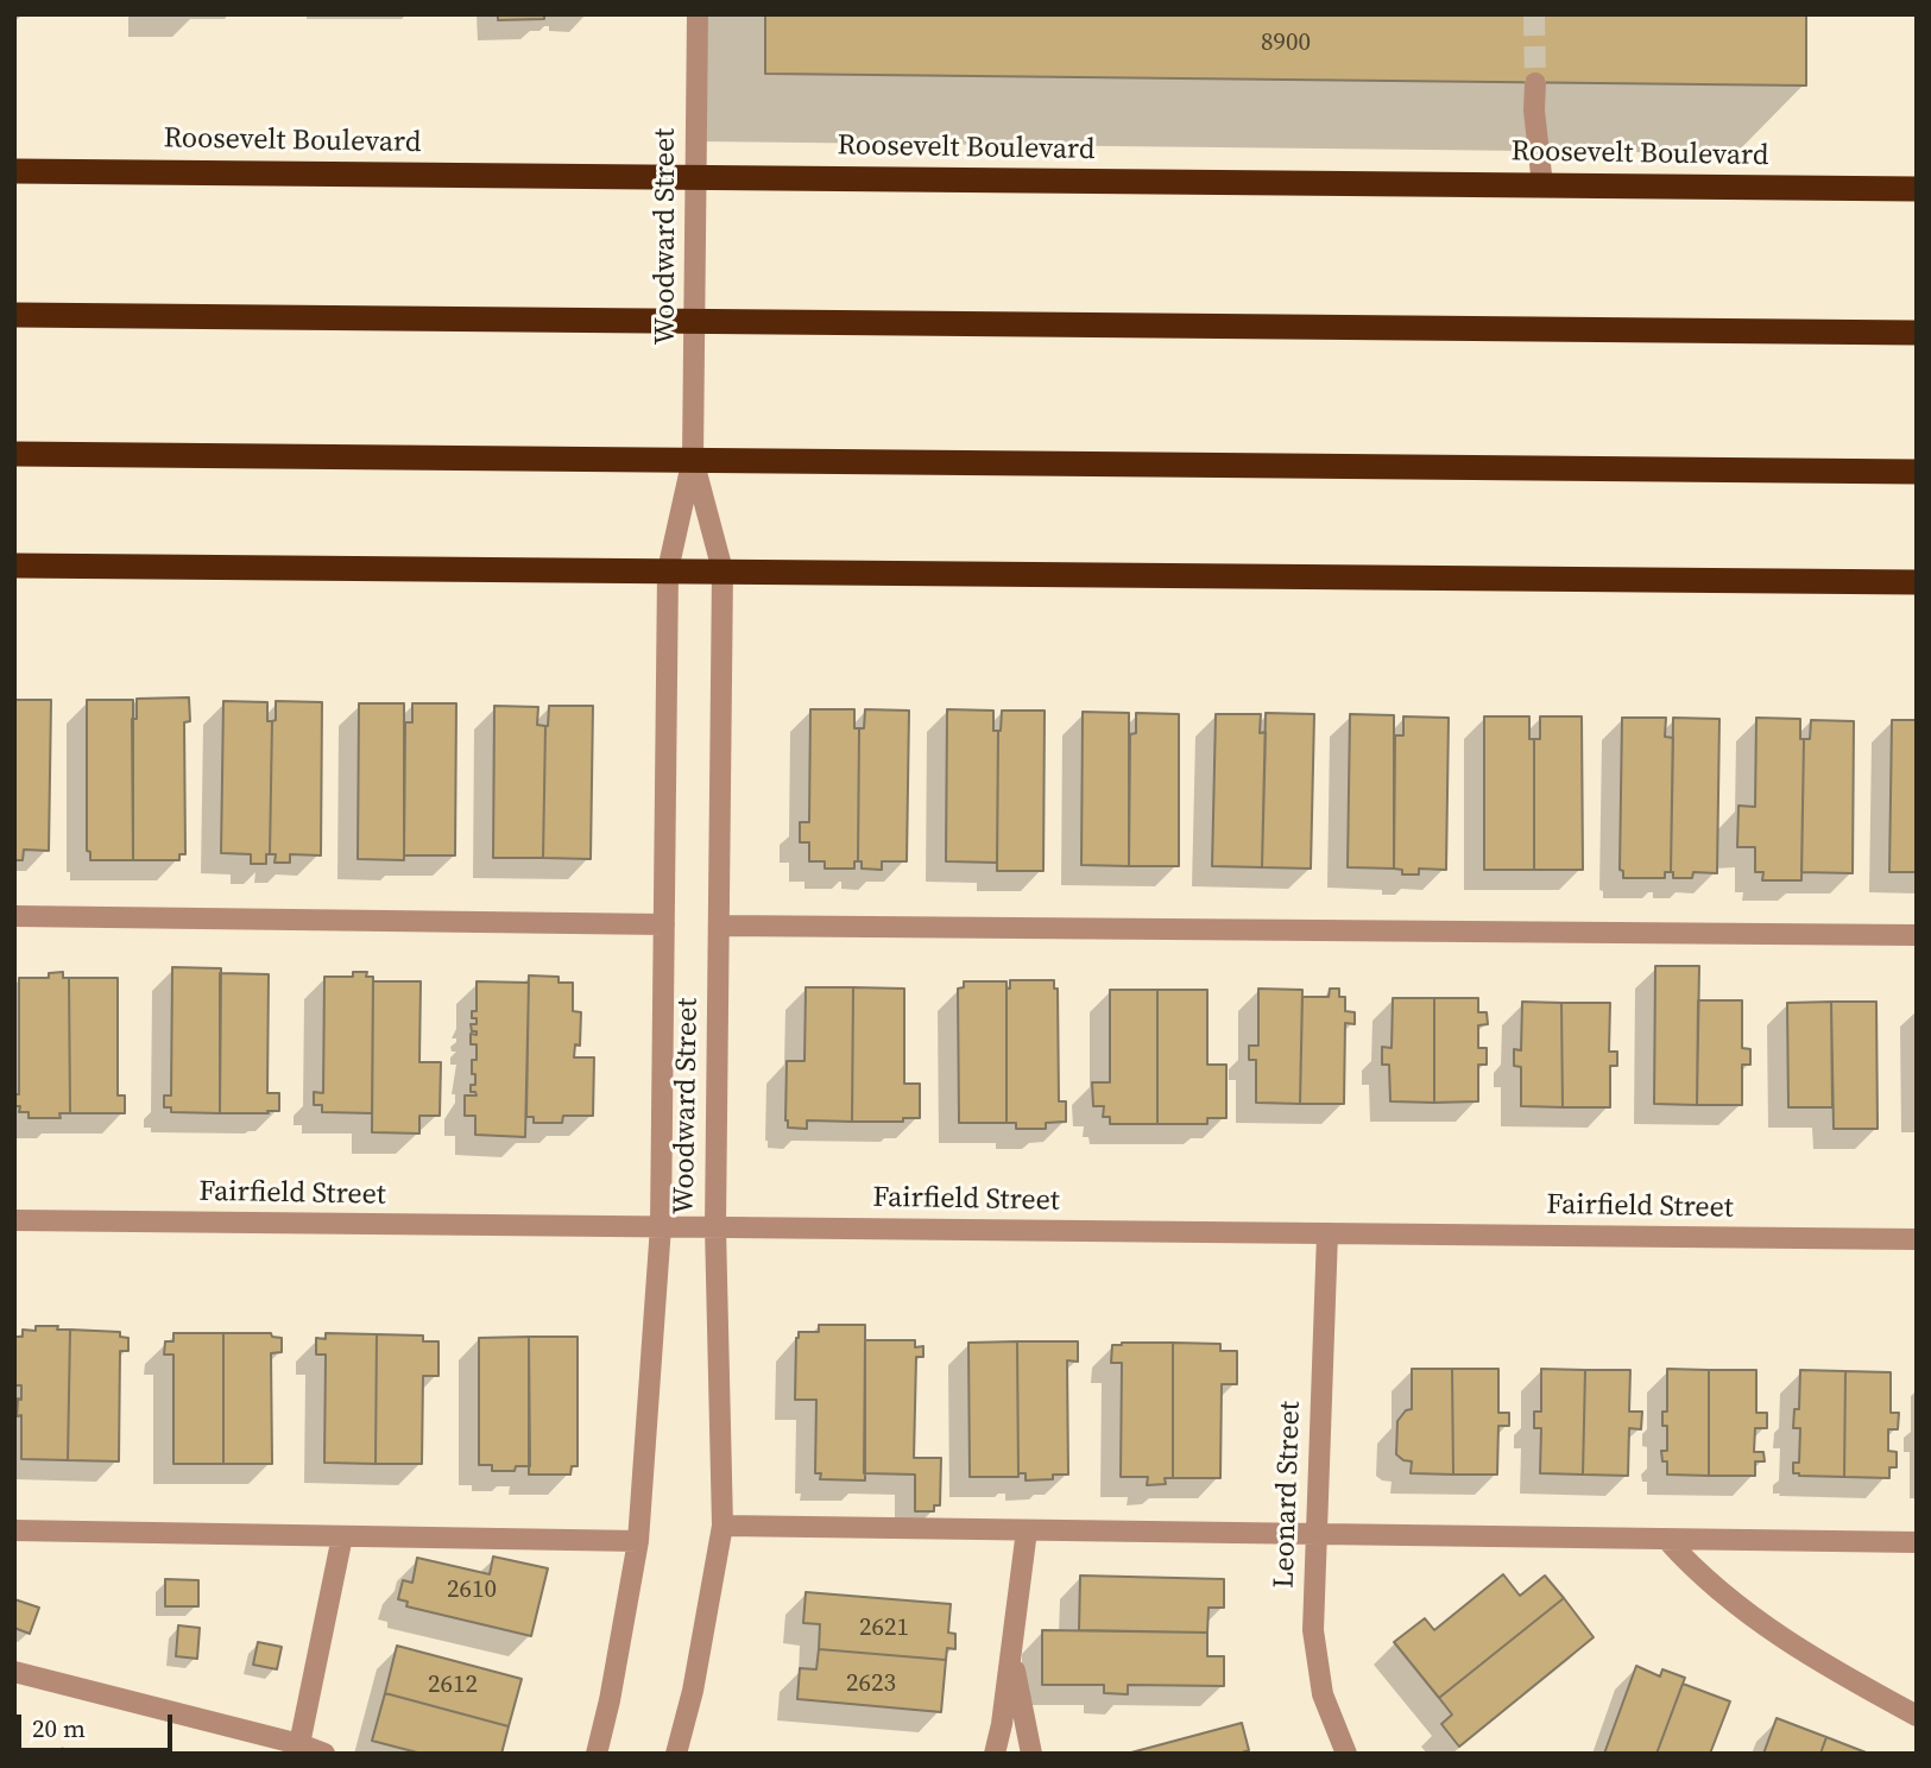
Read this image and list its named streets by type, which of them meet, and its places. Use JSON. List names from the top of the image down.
{
  "streets": {
    "highway": ["Roosevelt Boulevard"],
    "street": ["Woodward Street", "Fairfield Street", "Leonard Street"]
  },
  "crossings": [
    ["Roosevelt Boulevard", "Woodward Street"],
    ["Woodward Street", "Fairfield Street"],
    ["Fairfield Street", "Leonard Street"]
  ],
  "house_numbers": [
    "8900",
    "2610",
    "2621",
    "2623",
    "2612"
  ],
  "scale_bar": "20 m"
}
